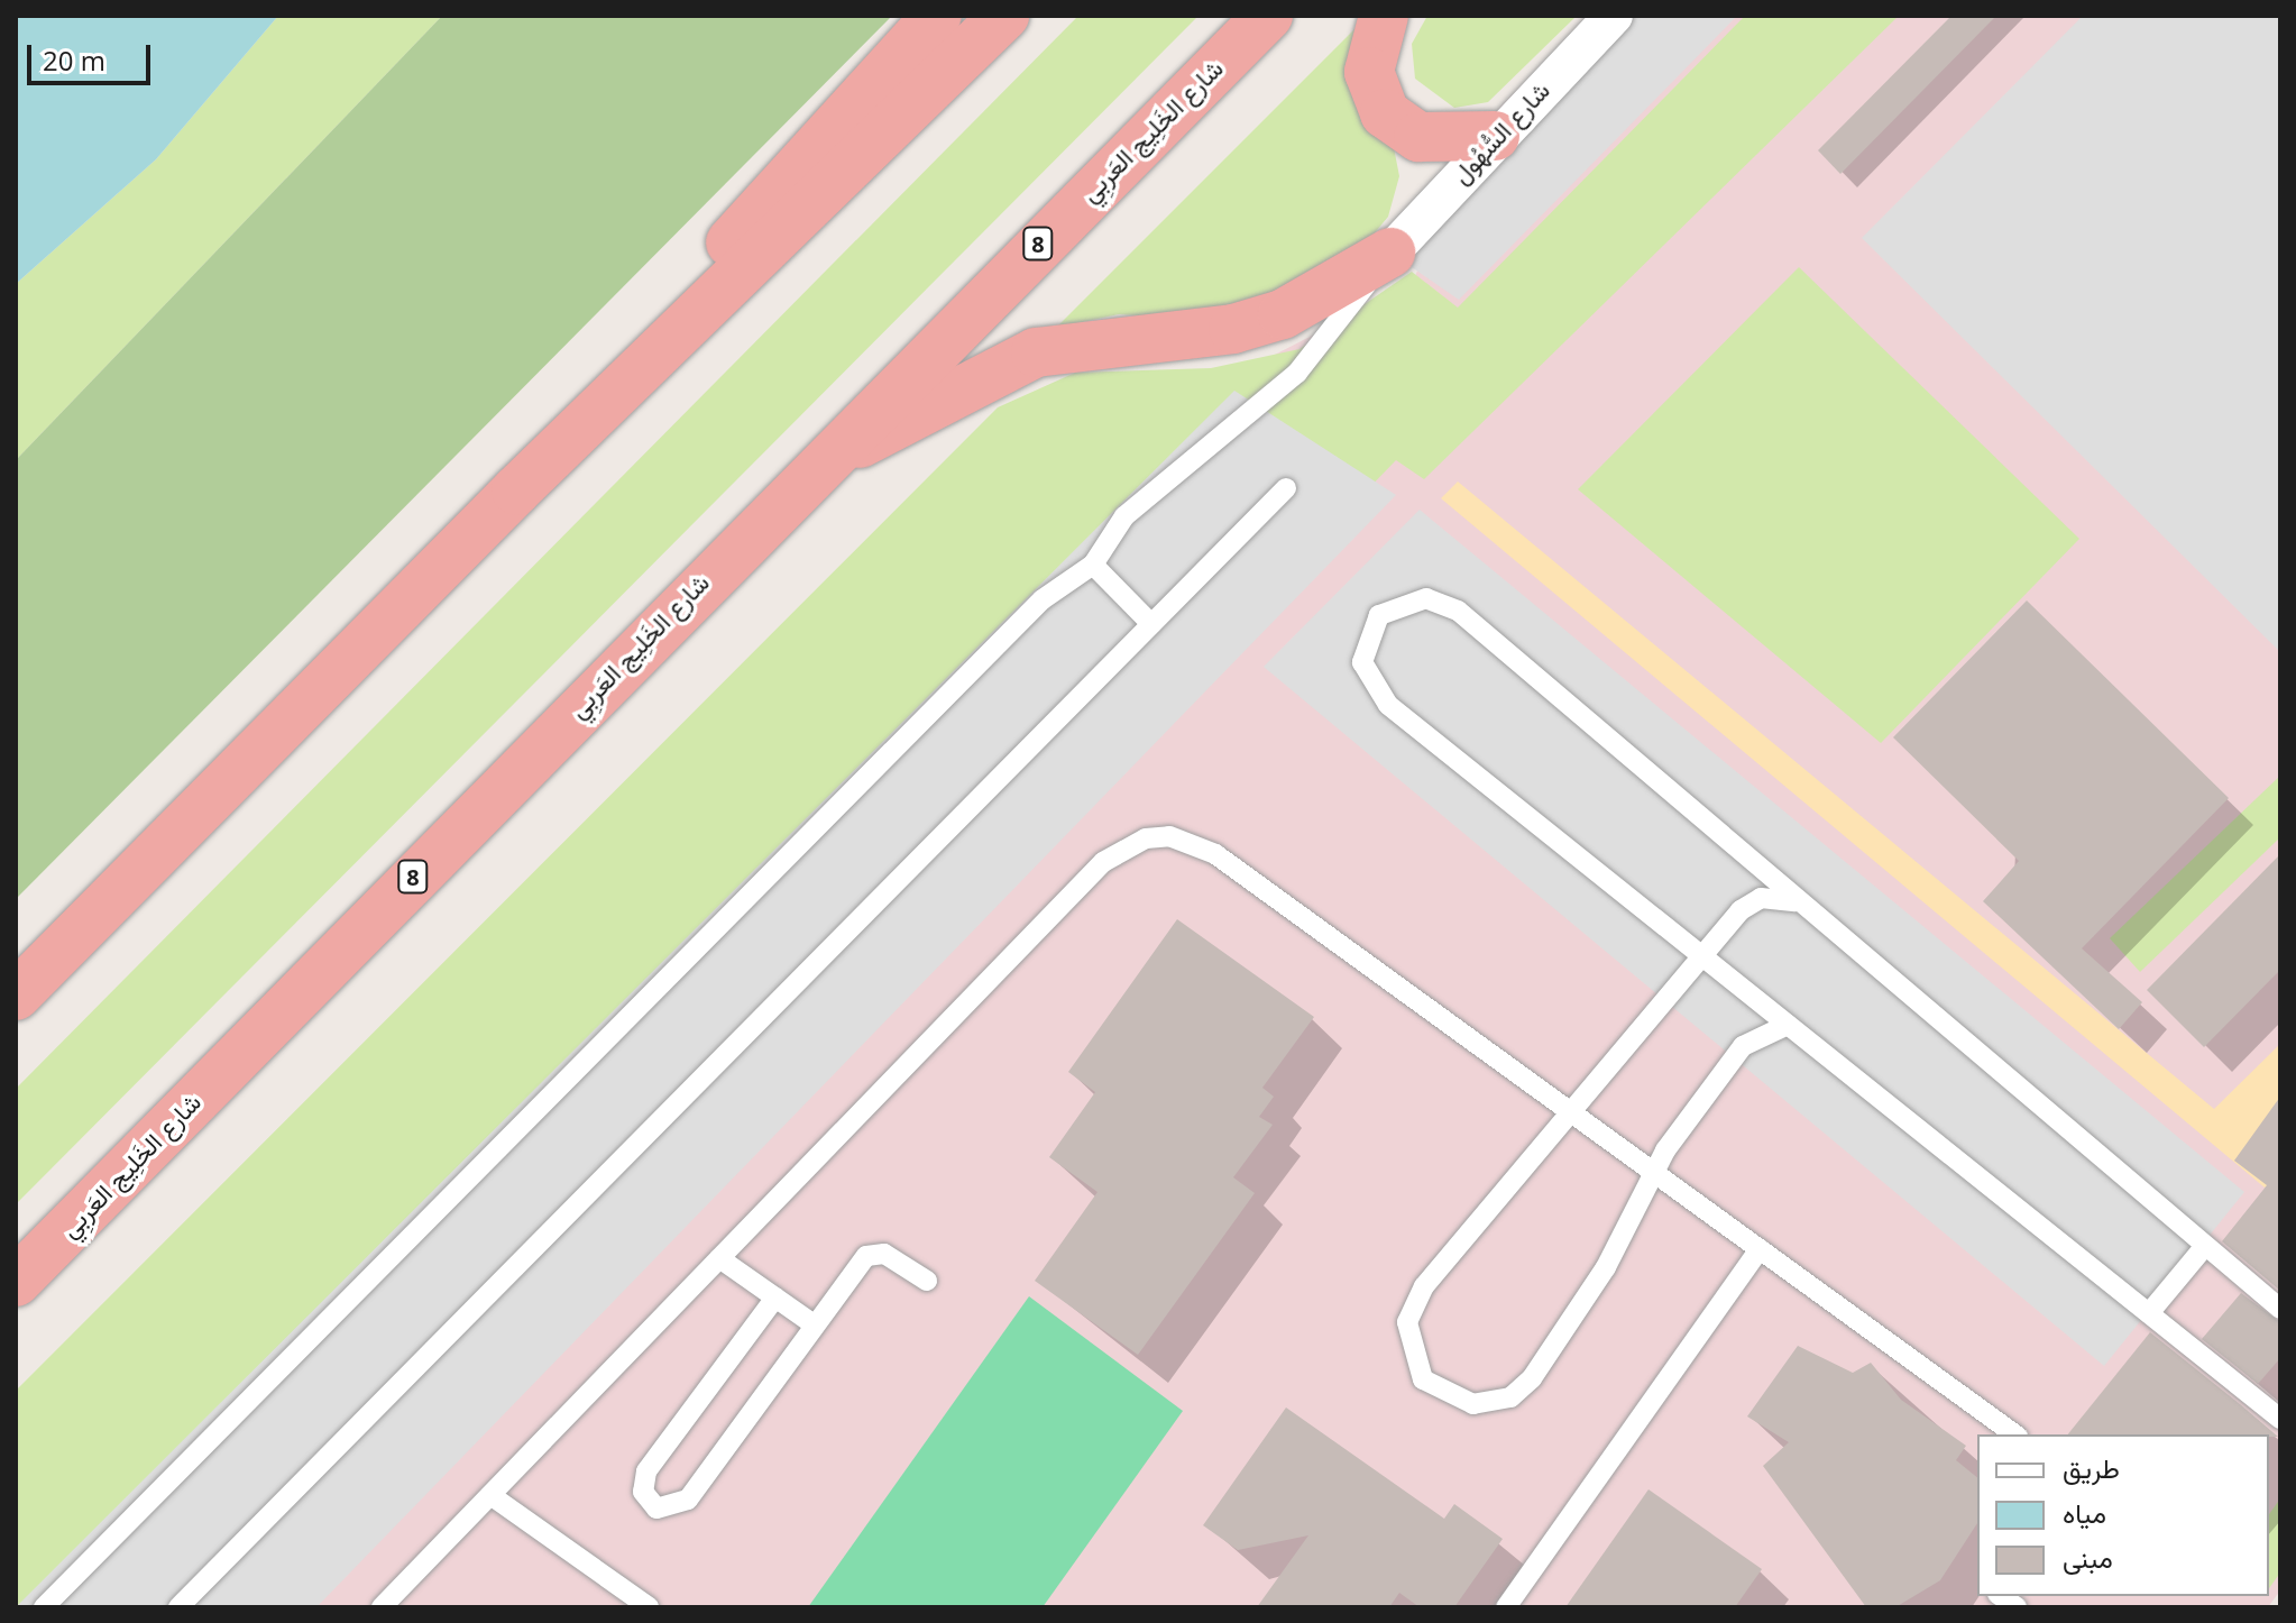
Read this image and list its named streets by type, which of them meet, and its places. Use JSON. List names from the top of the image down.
{
  "streets": {
    "highway": ["شارع الخَلِيج العَربِي", "8"],
    "street": ["شارع السُّهُول"]
  },
  "legend": ["طريق", "مياه", "مبنى"],
  "scale_bar": "20 m"
}
